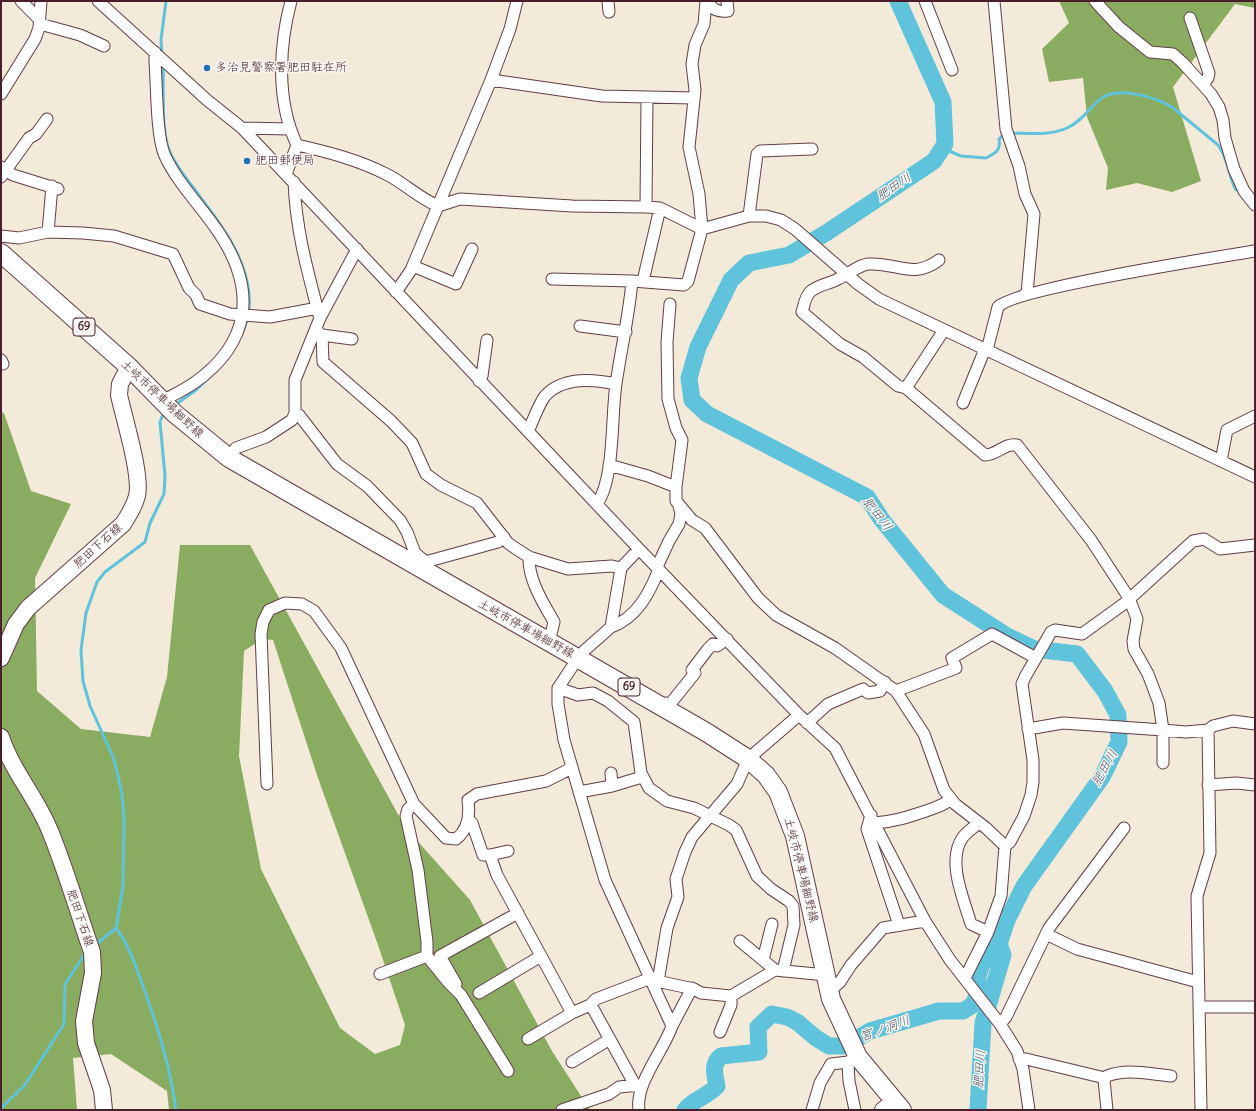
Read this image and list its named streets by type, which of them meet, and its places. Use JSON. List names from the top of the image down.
{
  "streets": {
    "main road": ["69", "土岐市停車場細野線", "肥田下石線"]
  },
  "crossings": [
    ["土岐市停車場細野線", "肥田下石線"]
  ],
  "water": ["肥田川", "宮ノ洞川"],
  "places": ["多治見警察署肥田駐在所", "肥田郵便局"]
}
